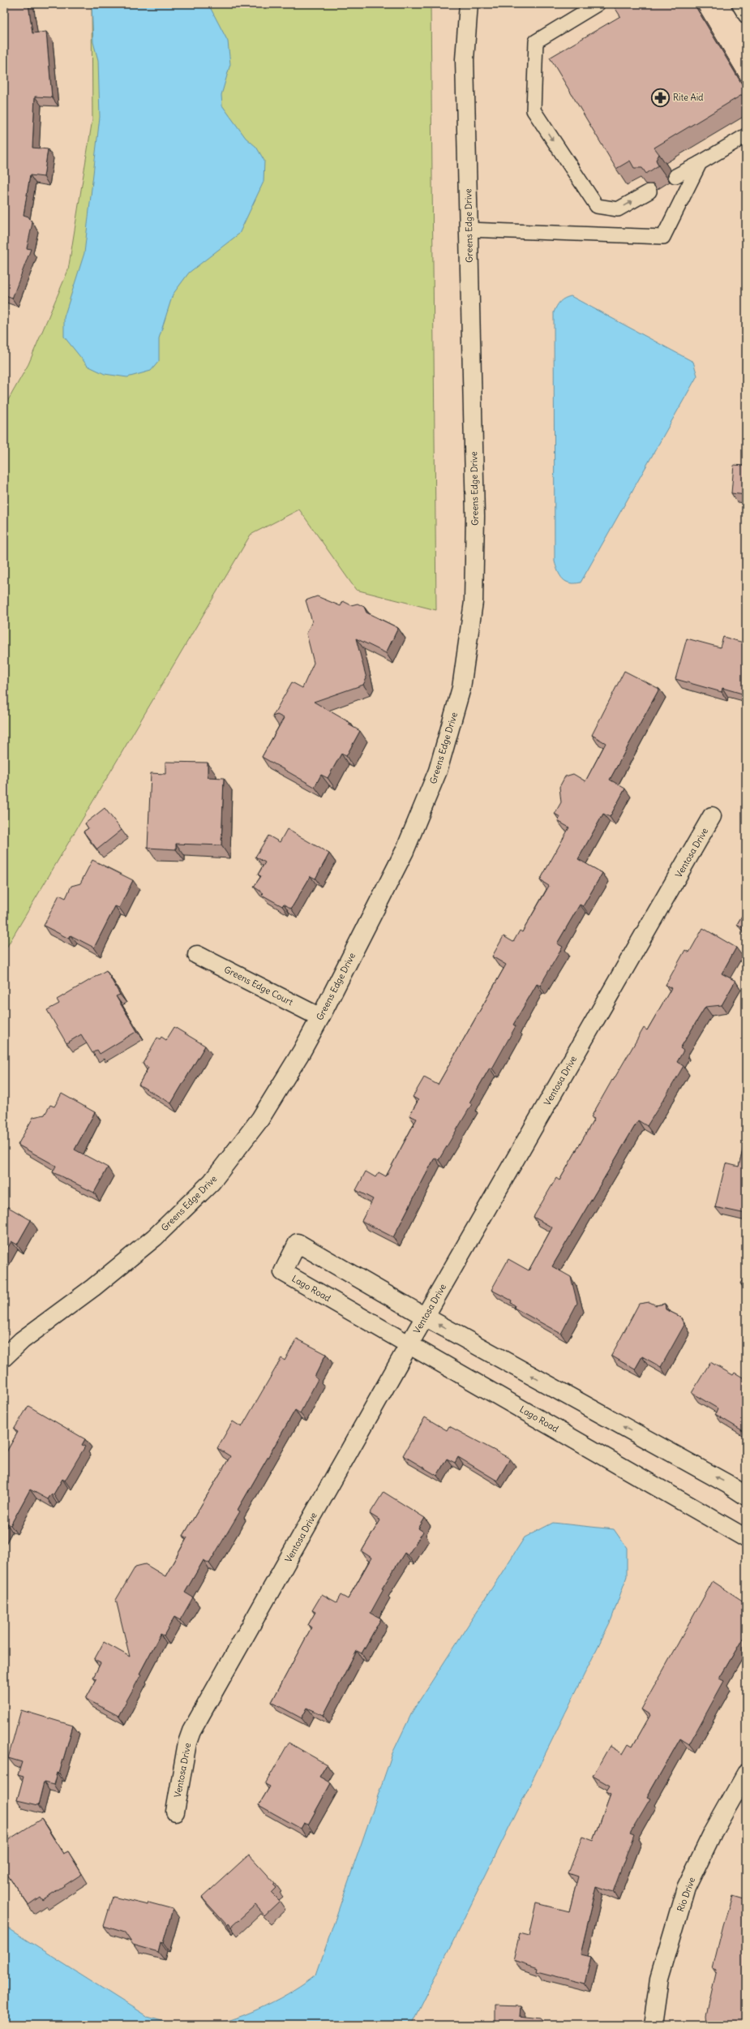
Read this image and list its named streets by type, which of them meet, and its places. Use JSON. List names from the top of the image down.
{
  "streets": {
    "street": [
      "Greens Edge Drive",
      "Ventosa Drive",
      "Greens Edge Court",
      "Lago Road",
      "Rio Drive"
    ]
  },
  "crossings": [
    ["Greens Edge Drive", "Greens Edge Court"],
    ["Ventosa Drive", "Lago Road"]
  ],
  "places": {
    "pharmacy": ["Rite Aid"]
  }
}
